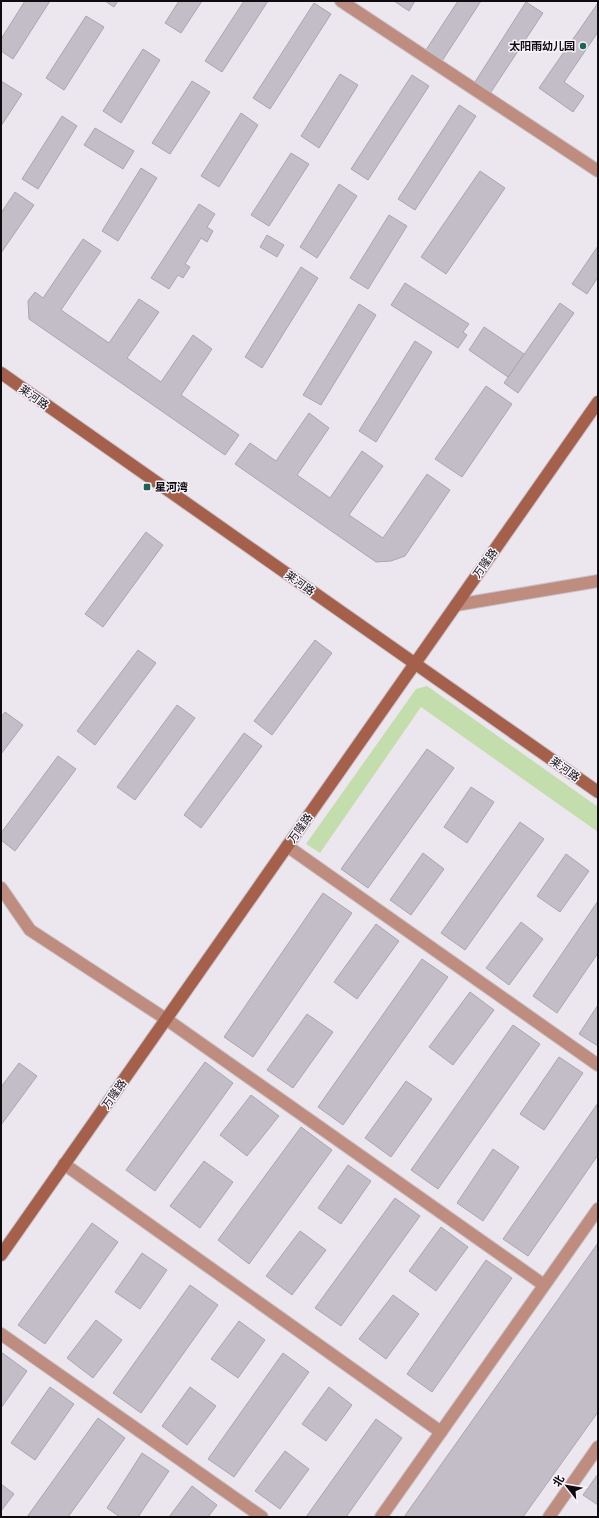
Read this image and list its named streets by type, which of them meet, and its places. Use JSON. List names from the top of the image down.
{
  "streets": {
    "street": ["莱河路", "万隆路"]
  },
  "crossings": [
    ["莱河路", "万隆路"]
  ],
  "places": {
    "other": ["太阳雨幼儿园"],
    "transit": ["星河湾"]
  },
  "north": "top left"
}
